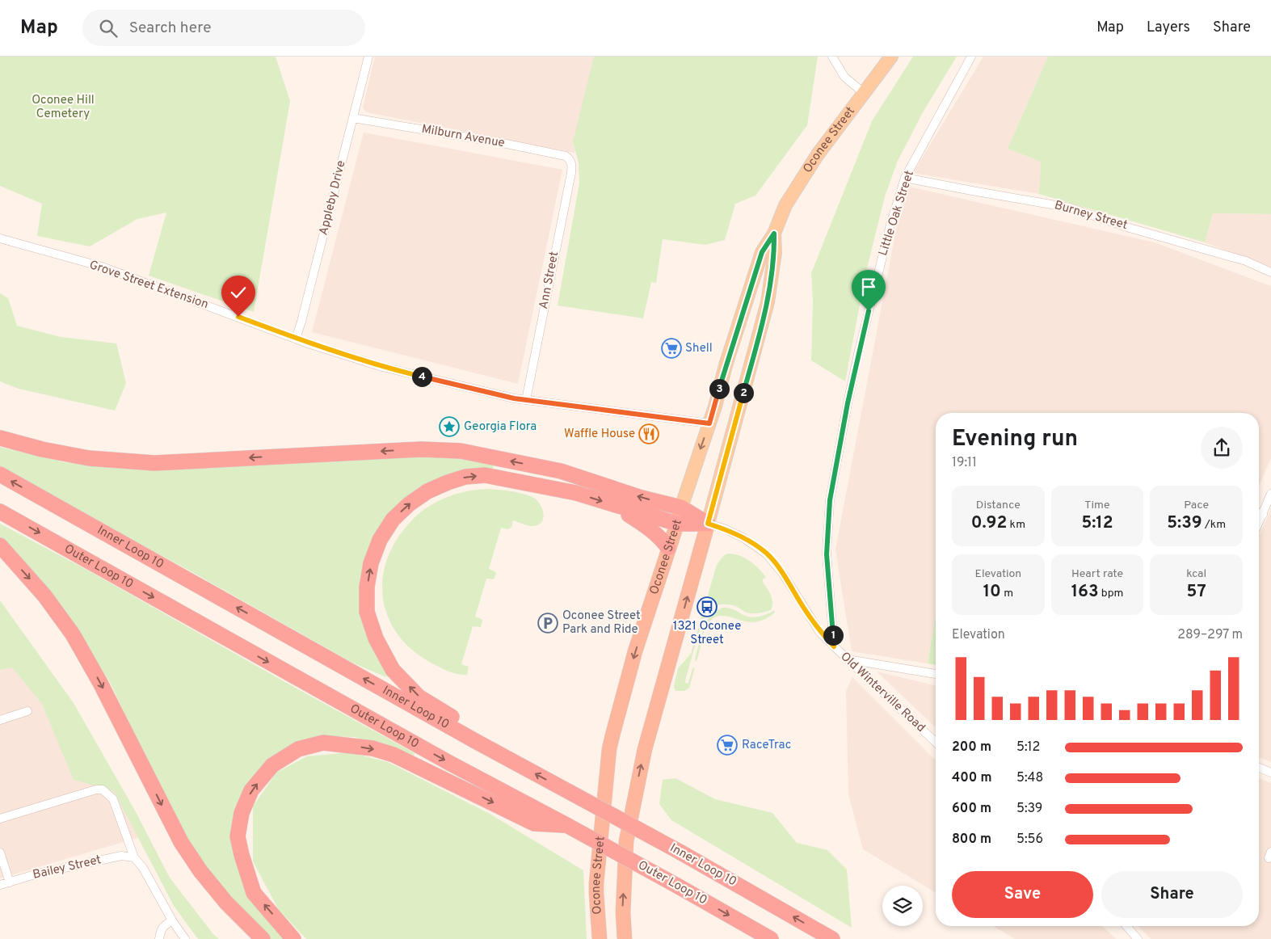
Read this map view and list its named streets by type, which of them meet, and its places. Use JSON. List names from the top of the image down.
{
  "streets": {
    "highway": ["Oconee Street", "Inner Loop 10", "Outer Loop 10"],
    "street": [
      "Milburn Avenue",
      "Appleby Drive",
      "Little Oak Street",
      "Burney Street",
      "Ann Street",
      "Grove Street Extension",
      "Old Winterville Road",
      "Bailey Street"
    ]
  },
  "crossings": [
    ["Milburn Avenue", "Appleby Drive"],
    ["Milburn Avenue", "Ann Street"],
    ["Oconee Street", "Grove Street Extension"],
    ["Oconee Street", "Old Winterville Road"],
    ["Appleby Drive", "Grove Street Extension"],
    ["Little Oak Street", "Burney Street"],
    ["Little Oak Street", "Old Winterville Road"],
    ["Ann Street", "Grove Street Extension"]
  ],
  "one_way": ["Inner Loop 10", "Outer Loop 10"],
  "parks": ["Oconee Hill Cemetery"],
  "places": {
    "supermarket": ["Shell", "RaceTrac"],
    "place": ["Georgia Flora"],
    "restaurant": ["Waffle House"],
    "bus stop": ["1321 Oconee Street"],
    "parking": ["Oconee Street Park and Ride"]
  },
  "page": {
    "header": "Map",
    "search": "Search here",
    "nav": ["Map", "Layers", "Share"],
    "pins": [
      "4",
      "3",
      "2",
      "1"
    ],
    "heading": ["Evening run", "19:11"],
    "stats": [
      ["Distance", "0.92 km"],
      ["Time", "5:12"],
      ["Pace", "5:39 /km"],
      ["Elevation", "10 m"],
      ["Heart rate", "163 bpm"],
      ["kcal", "57"]
    ],
    "chart": ["Elevation", "289–297 m"],
    "list": [
      {
        "name": "200 m",
        "note": "5:12"
      },
      {
        "name": "400 m",
        "note": "5:48"
      },
      {
        "name": "600 m",
        "note": "5:39"
      },
      {
        "name": "800 m",
        "note": "5:56"
      }
    ],
    "buttons": ["Save", "Share"]
  }
}
